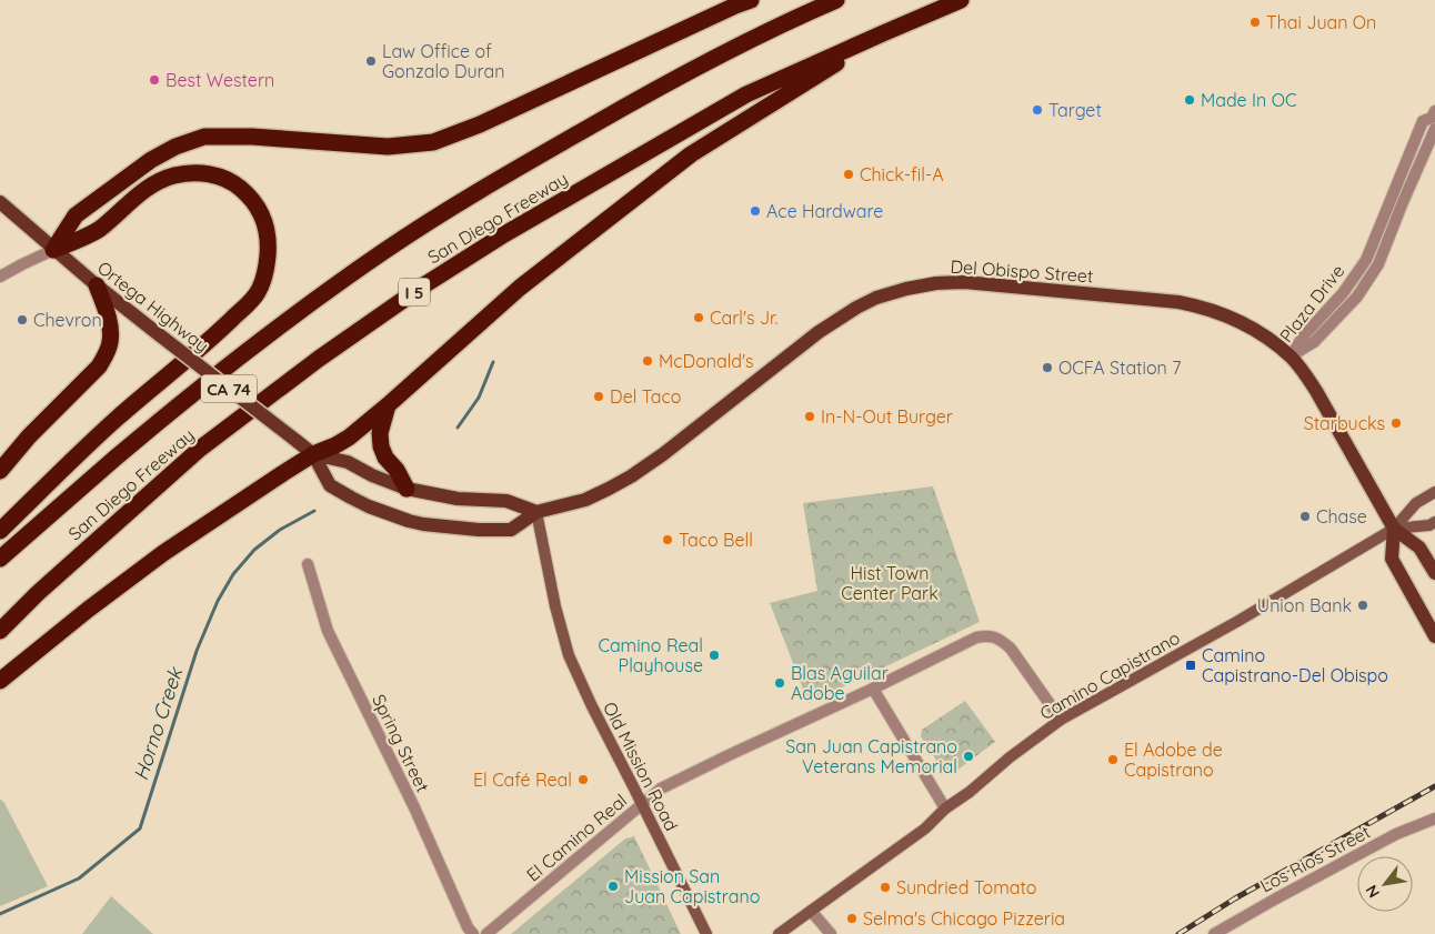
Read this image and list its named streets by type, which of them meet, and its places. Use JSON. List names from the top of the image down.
{
  "streets": {
    "highway": ["San Diego Freeway", "I 5"],
    "main road": [
      "Del Obispo Street",
      "Ortega Highway",
      "CA 74",
      "Camino Capistrano",
      "Old Mission Road"
    ],
    "street": [
      "Plaza Drive",
      "Spring Street",
      "El Camino Real",
      "Los Rios Street"
    ]
  },
  "crossings": [
    ["Del Obispo Street", "Plaza Drive"],
    ["Del Obispo Street", "Ortega Highway"],
    ["Del Obispo Street", "Camino Capistrano"],
    ["Del Obispo Street", "Old Mission Road"],
    ["Ortega Highway", "Old Mission Road"],
    ["Camino Capistrano", "El Camino Real"],
    ["Old Mission Road", "El Camino Real"]
  ],
  "water": ["Horno Creek"],
  "parks": ["Hist Town Center Park"],
  "places": {
    "other": [
      "Thai Juan On",
      "Law Office of Gonzalo Duran",
      "Best Western",
      "Made In OC",
      "Target",
      "Chick-fil-A",
      "Ace Hardware",
      "Carl's Jr.",
      "Chevron",
      "McDonald's",
      "OCFA Station 7",
      "Del Taco",
      "In-N-Out Burger",
      "Starbucks",
      "Chase",
      "Taco Bell",
      "Union Bank",
      "Camino Real Playhouse",
      "Blas Aguilar Adobe",
      "San Juan Capistrano Veterans Memorial",
      "El Adobe de Capistrano",
      "El Café Real",
      "Mission San Juan Capistrano",
      "Sundried Tomato",
      "Selma's Chicago Pizzeria"
    ],
    "transit": ["Camino Capistrano-Del Obispo"]
  },
  "north": "bottom left"
}
